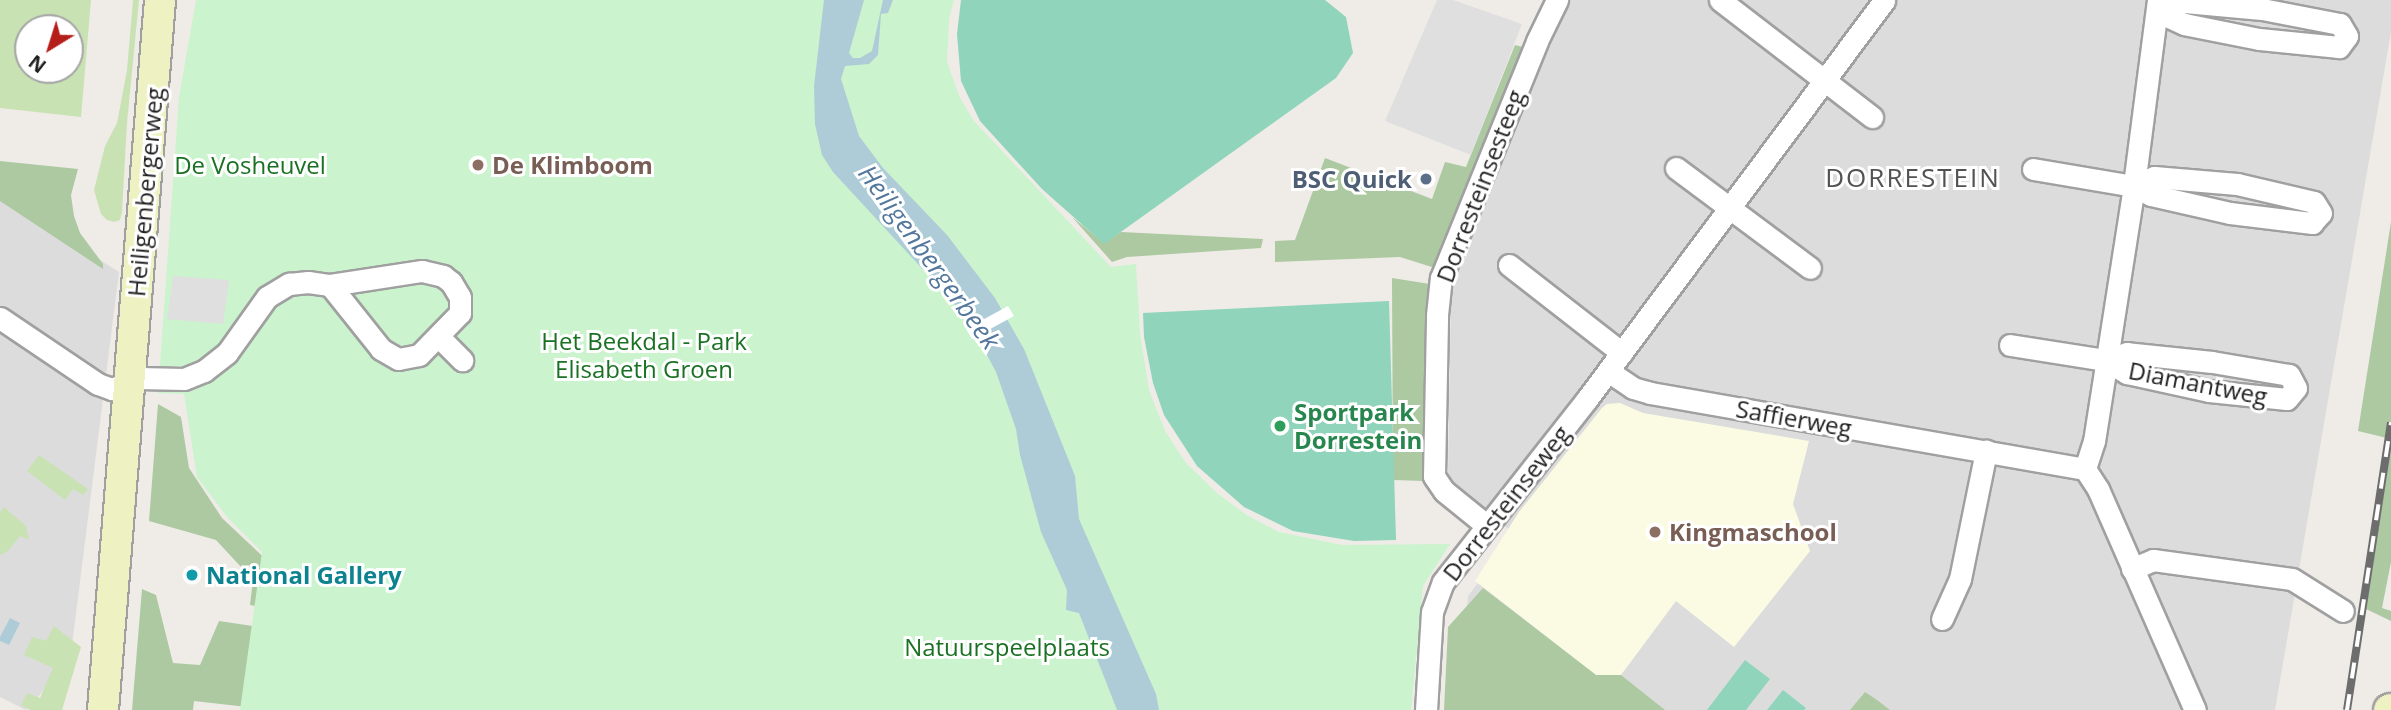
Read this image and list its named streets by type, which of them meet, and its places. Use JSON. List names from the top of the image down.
{
  "streets": {
    "main road": ["Heiligenbergerweg"],
    "street": [
      "Dorresteinsesteeg",
      "Diamantweg",
      "Saffierweg",
      "Dorresteinseweg"
    ]
  },
  "crossings": [
    ["Dorresteinsesteeg", "Dorresteinseweg"],
    ["Diamantweg", "Saffierweg"],
    ["Saffierweg", "Dorresteinseweg"]
  ],
  "districts": ["DORRESTEIN"],
  "water": ["Heiligenbergerbeek"],
  "parks": ["De Vosheuvel", "Het Beekdal - Park Elisabeth Groen", "Natuurspeelplaats"],
  "places": [
    "De Klimboom",
    "BSC Quick",
    "Sportpark Dorrestein",
    "Kingmaschool",
    "National Gallery"
  ],
  "north": "bottom left"
}
